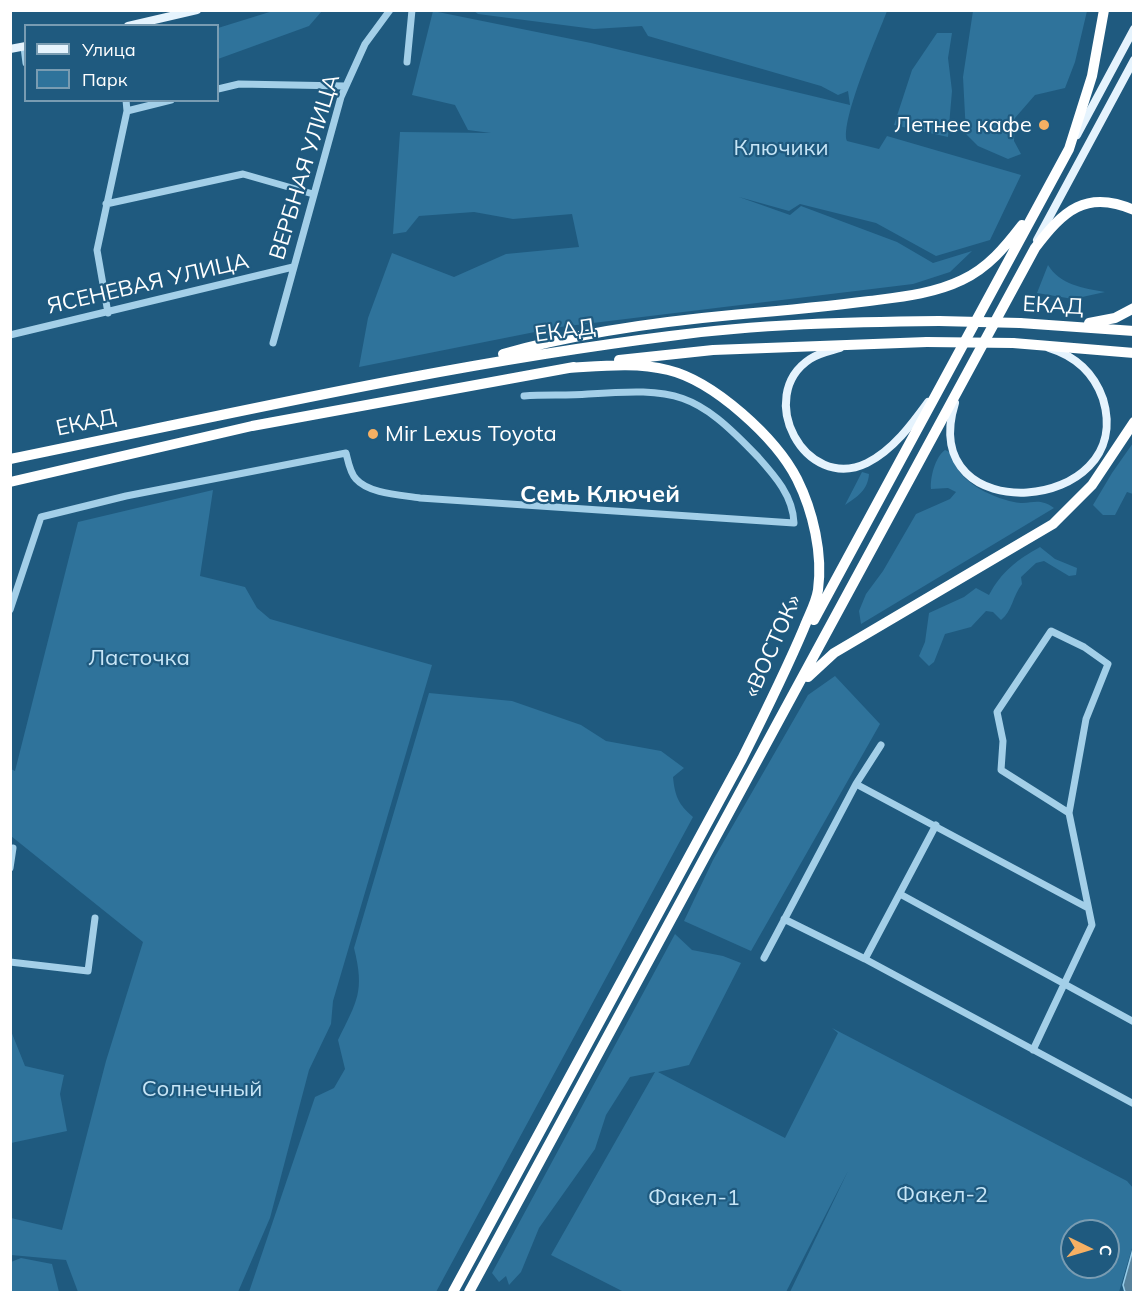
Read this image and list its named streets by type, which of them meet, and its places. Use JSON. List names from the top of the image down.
{
  "streets": {
    "highway": ["ЕКАД", "«ВОСТОК»"],
    "street": ["ВЕРБНАЯ УЛИЦА", "ЯСЕНЕВАЯ УЛИЦА"]
  },
  "crossings": [
    ["ВЕРБНАЯ УЛИЦА", "ЯСЕНЕВАЯ УЛИЦА"],
    ["ЕКАД", "«ВОСТОК»"]
  ],
  "districts": ["Семь Ключей"],
  "parks": [
    "Ключики",
    "Ласточка",
    "Солнечный",
    "Факел-2",
    "Факел-1"
  ],
  "places": ["Летнее кафе", "Mir Lexus Toyota"],
  "legend": ["Улица", "Парк"],
  "north": "right"
}
